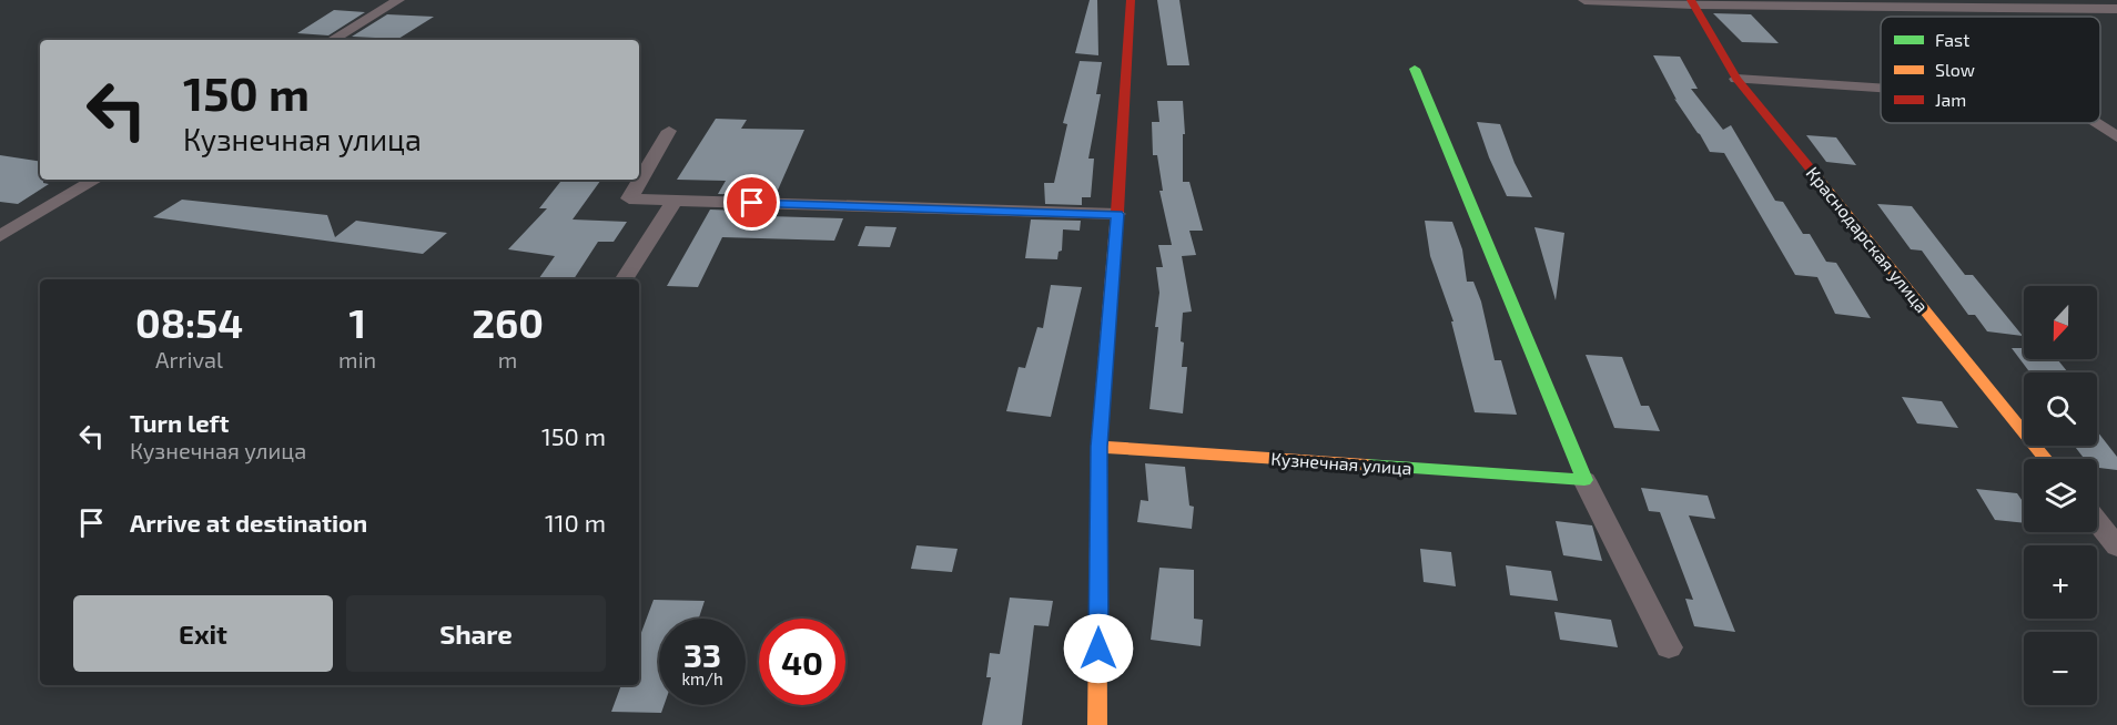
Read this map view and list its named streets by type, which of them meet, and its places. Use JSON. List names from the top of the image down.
{
  "streets": {
    "street": ["Краснодарская улица", "Кузнечная улица"]
  },
  "legend": ["Fast", "Slow", "Jam"],
  "north": "bottom",
  "page": {
    "turn": ["150 m", "Кузнечная улица"],
    "eta": [
      "08:54",
      "Arrival",
      "1",
      "min",
      "260",
      "m"
    ],
    "map_buttons": ["+", "−"],
    "list": [
      {
        "name": "Turn left",
        "note": "Кузнечная улица",
        "value": "150 m"
      },
      {
        "name": "Arrive at destination",
        "value": "110 m"
      }
    ],
    "buttons": ["Exit", "Share"],
    "speed": "33 km/h",
    "limit": "40"
  }
}
